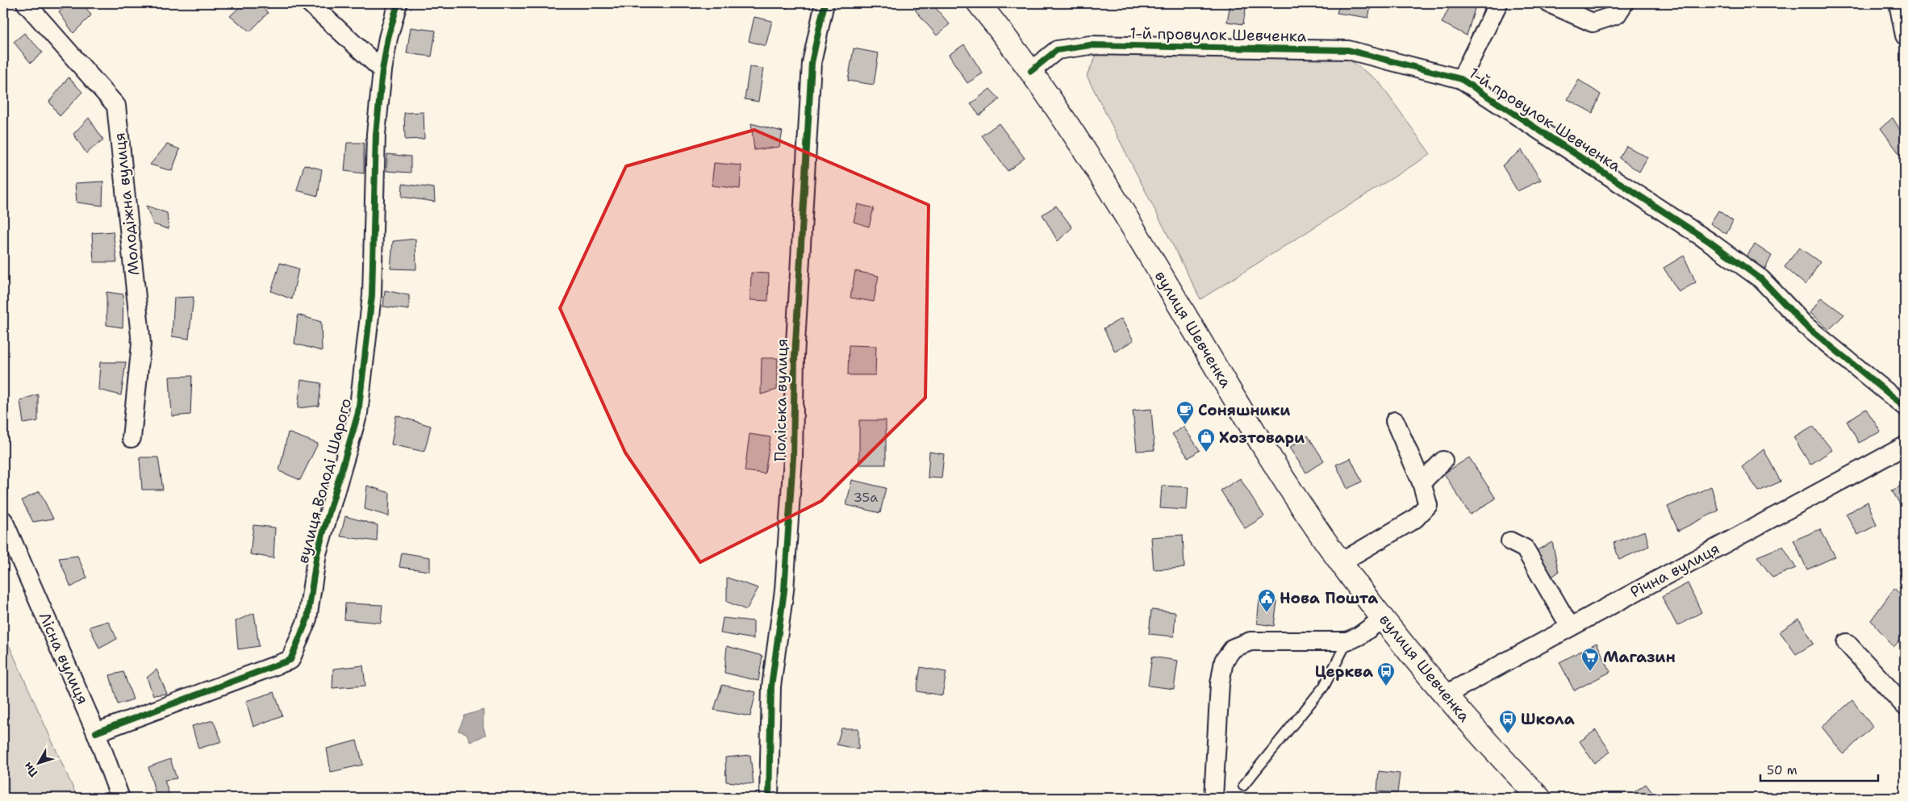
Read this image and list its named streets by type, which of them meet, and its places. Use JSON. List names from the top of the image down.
{
  "streets": {
    "main road": ["вулиця Шевченка"],
    "street": [
      "1-й провулок Шевченка",
      "Молодіжна вулиця",
      "Поліська вулиця",
      "вулиця Володі Шарого",
      "Річна вулиця",
      "Лісна вулиця"
    ]
  },
  "crossings": [
    ["1-й провулок Шевченка", "вулиця Шевченка"],
    ["вулиця Шевченка", "Річна вулиця"],
    ["вулиця Володі Шарого", "Лісна вулиця"]
  ],
  "places": {
    "cafe": ["Соняшники"],
    "shop": ["Хозтовари"],
    "public building": ["Нова Пошта"],
    "supermarket": ["Магазин"],
    "bus stop": ["Церква", "Школа"]
  },
  "house_numbers": ["35а"],
  "scale_bar": "50 m",
  "north": "bottom left"
}
